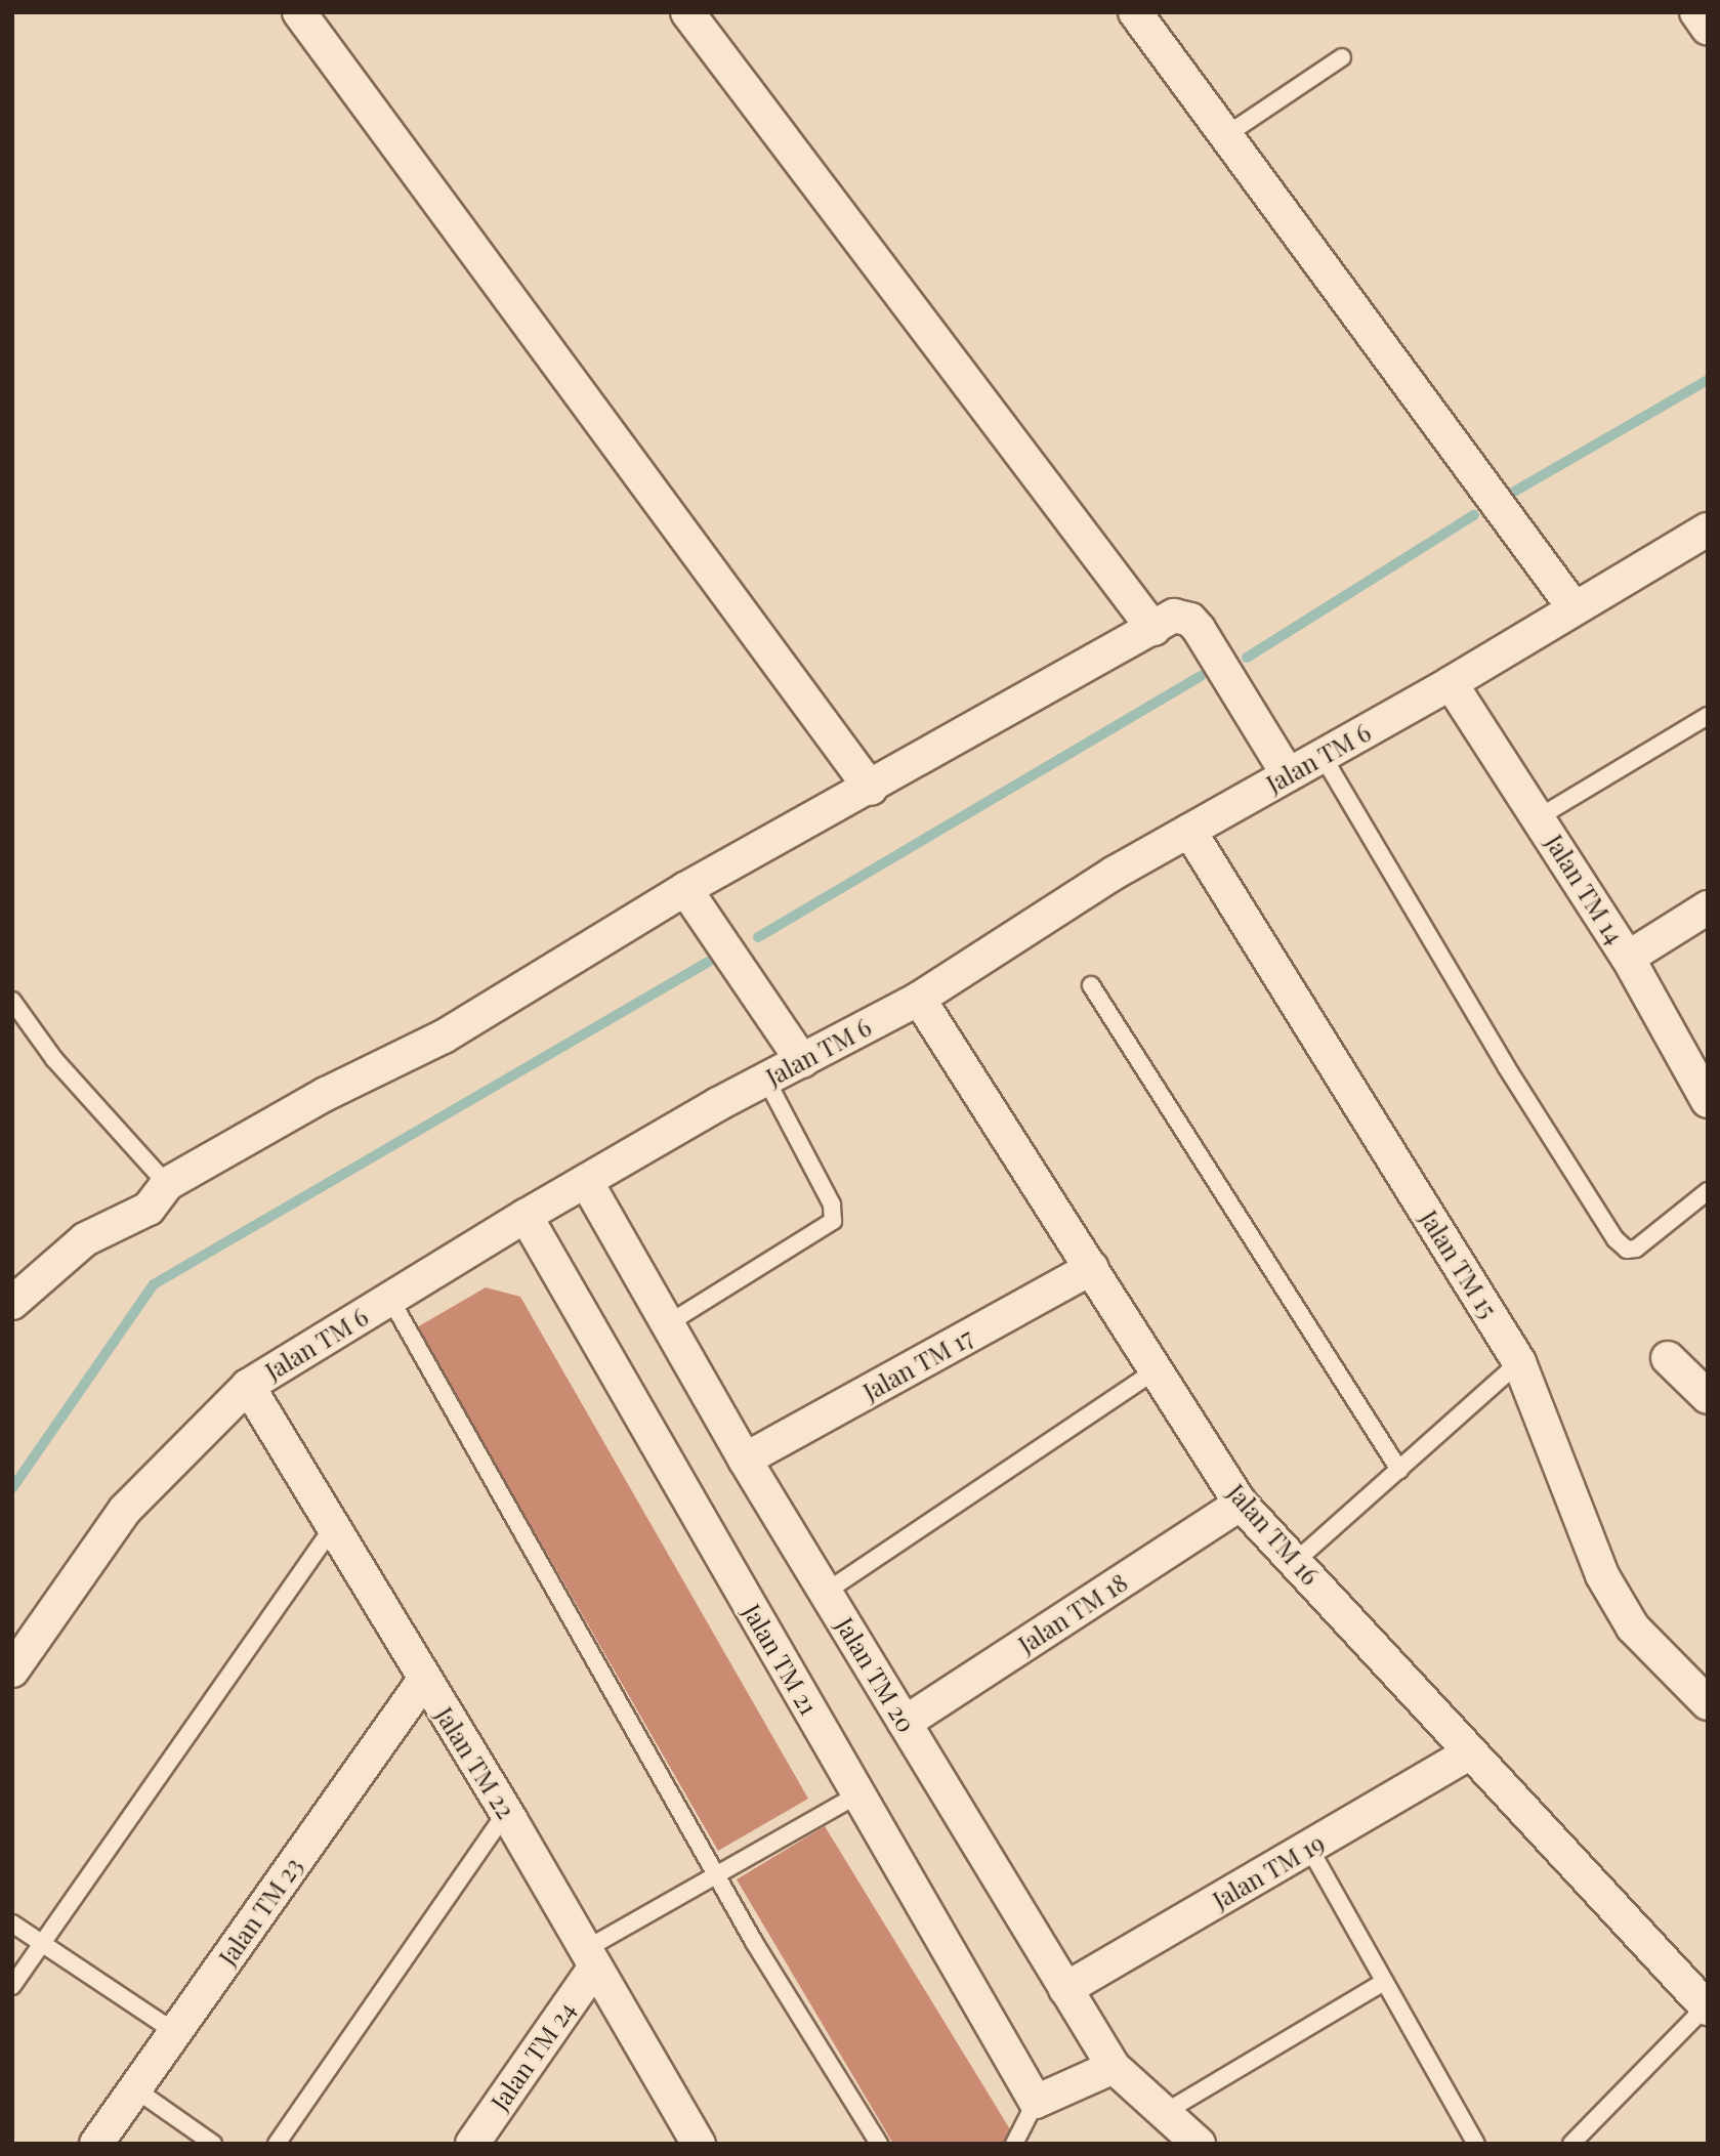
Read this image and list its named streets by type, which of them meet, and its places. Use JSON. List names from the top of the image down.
{
  "streets": {
    "street": [
      "Jalan TM 6",
      "Jalan TM 14",
      "Jalan TM 15",
      "Jalan TM 17",
      "Jalan TM 16",
      "Jalan TM 18",
      "Jalan TM 21",
      "Jalan TM 20",
      "Jalan TM 22",
      "Jalan TM 19",
      "Jalan TM 23",
      "Jalan TM 24"
    ]
  },
  "crossings": [
    ["Jalan TM 6", "Jalan TM 14"],
    ["Jalan TM 6", "Jalan TM 15"],
    ["Jalan TM 6", "Jalan TM 16"],
    ["Jalan TM 6", "Jalan TM 21"],
    ["Jalan TM 6", "Jalan TM 20"],
    ["Jalan TM 6", "Jalan TM 22"],
    ["Jalan TM 17", "Jalan TM 16"],
    ["Jalan TM 17", "Jalan TM 20"],
    ["Jalan TM 16", "Jalan TM 18"],
    ["Jalan TM 16", "Jalan TM 19"],
    ["Jalan TM 18", "Jalan TM 20"],
    ["Jalan TM 20", "Jalan TM 19"],
    ["Jalan TM 22", "Jalan TM 23"],
    ["Jalan TM 22", "Jalan TM 24"]
  ]
}
